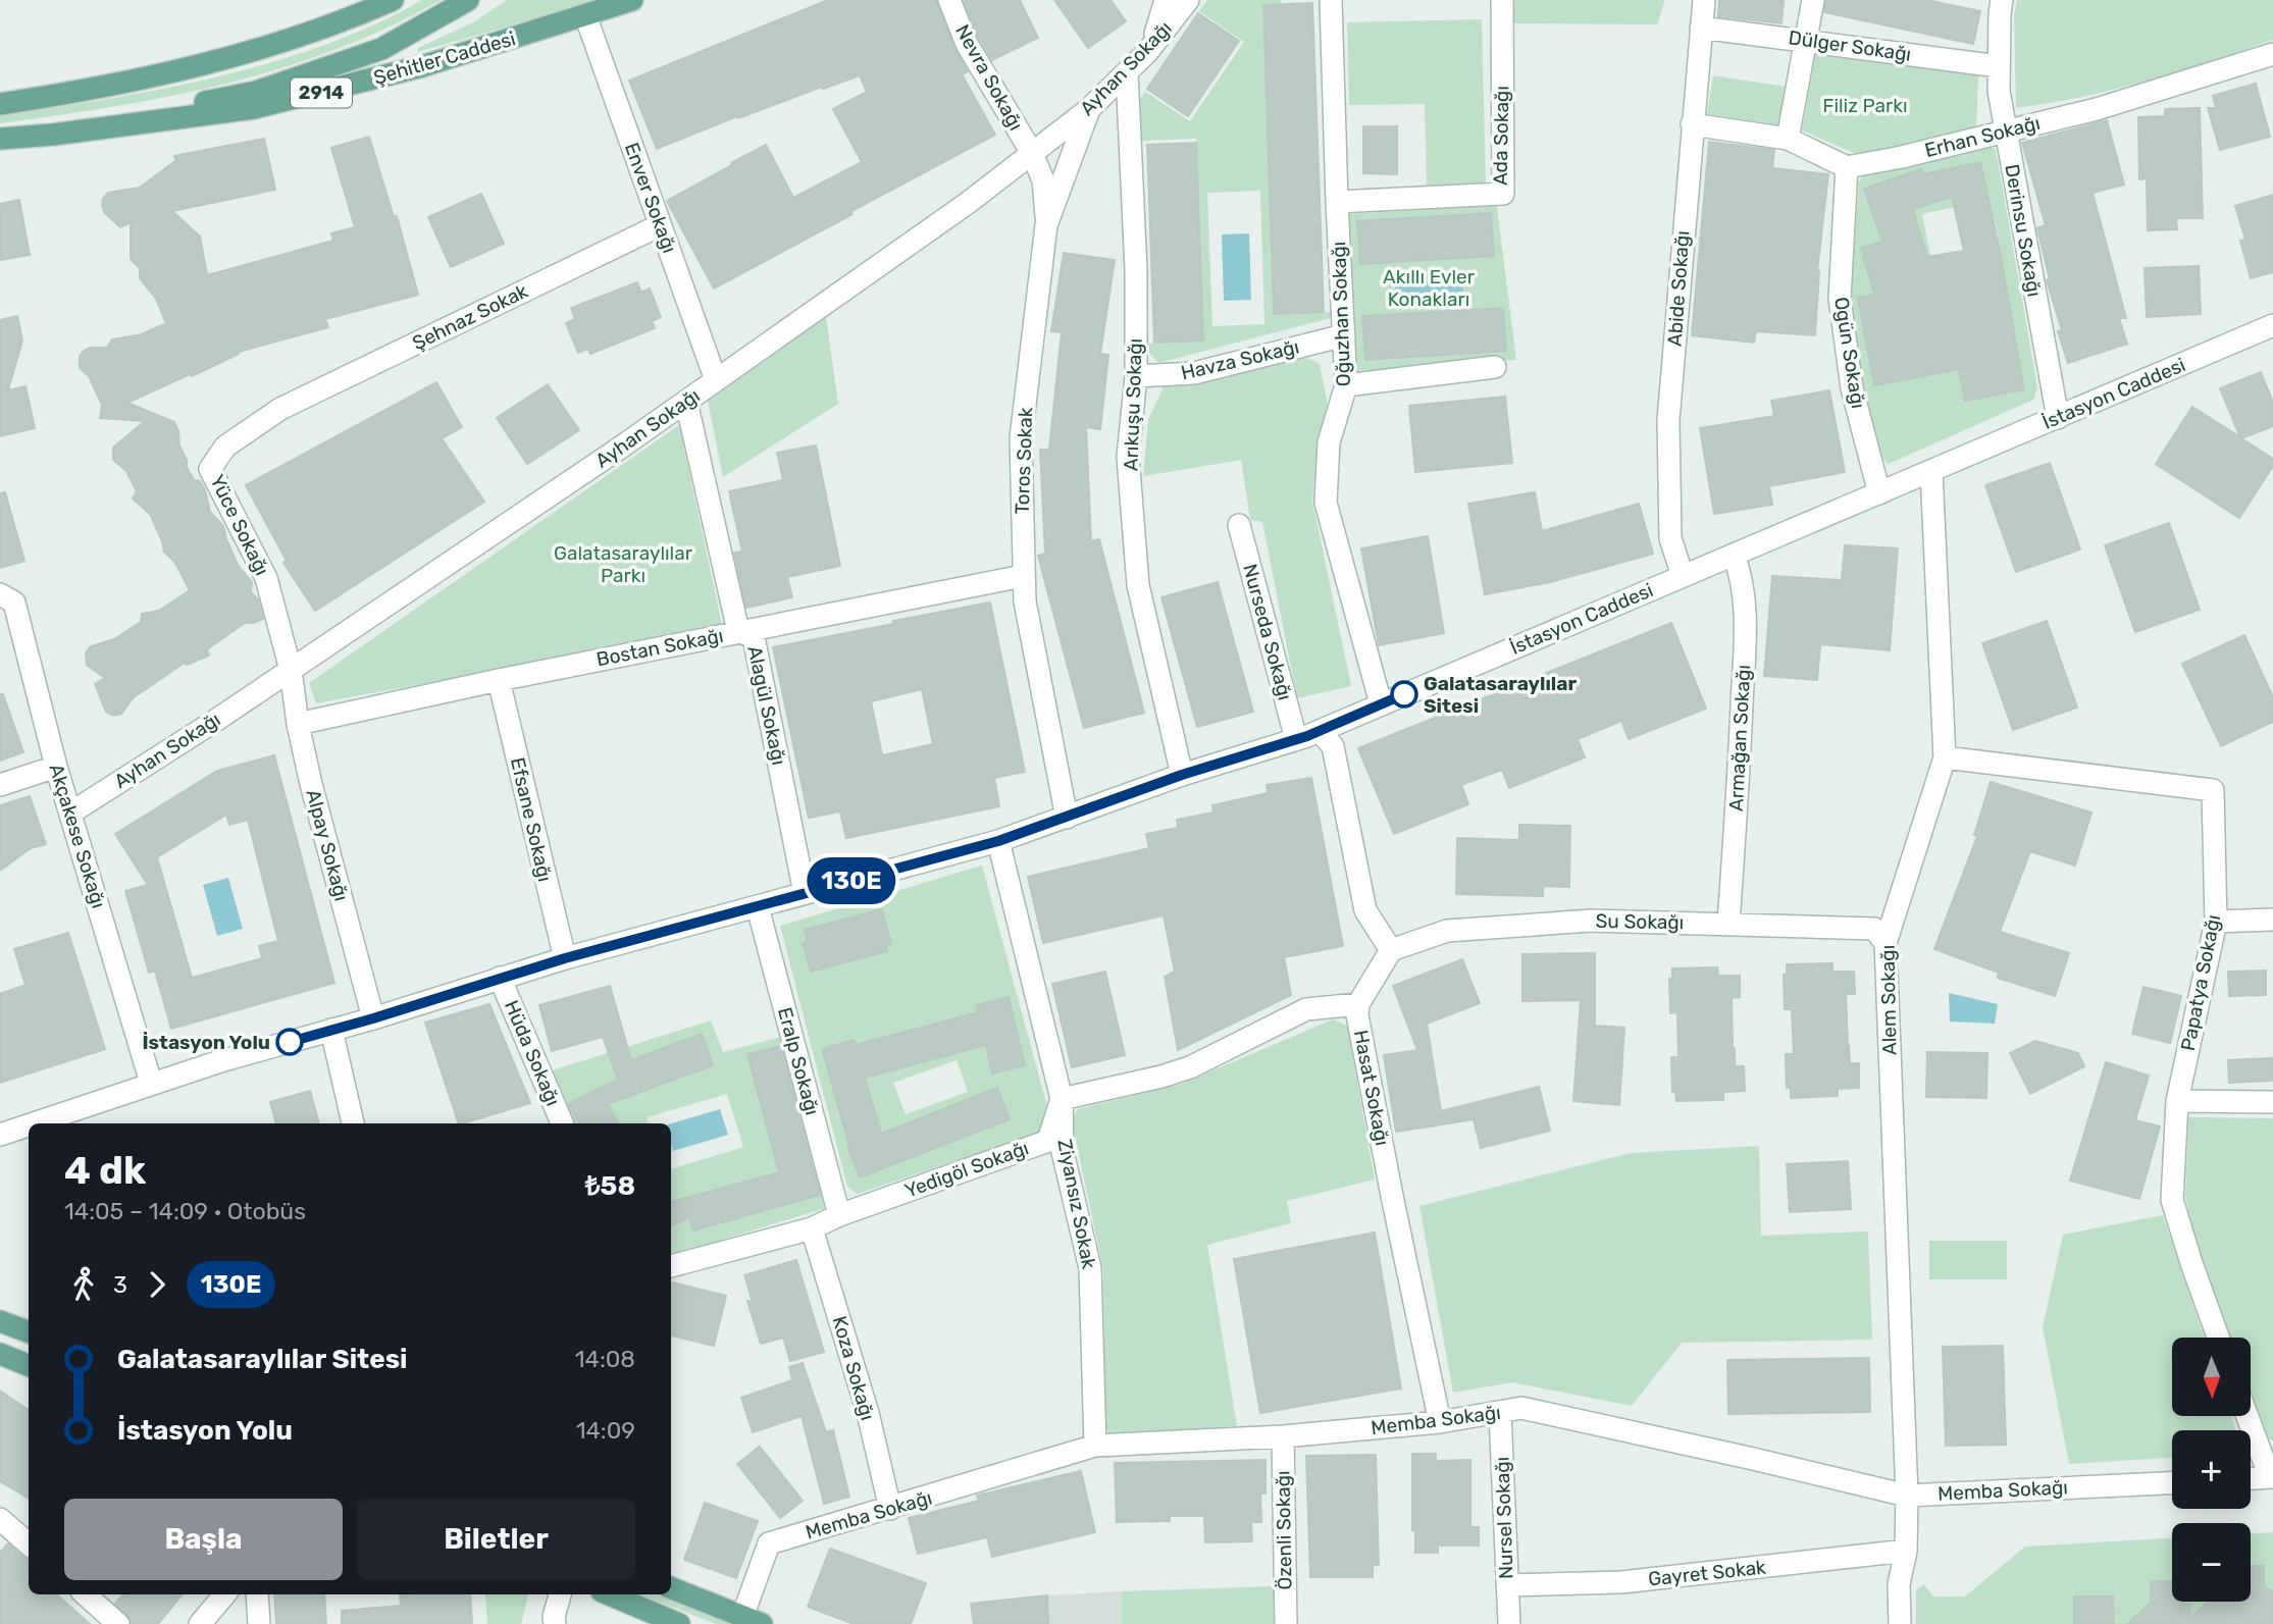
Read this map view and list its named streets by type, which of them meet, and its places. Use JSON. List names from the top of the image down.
{
  "streets": {
    "main road": ["Şehitler Caddesi", "2914"],
    "street": [
      "Dülger Sokağı",
      "Ayhan Sokağı",
      "Nevra Sokağı",
      "Ada Sokağı",
      "Erhan Sokağı",
      "Enver Sokağı",
      "Derinsu Sokağı",
      "Abide Sokağı",
      "Oğuzhan Sokağı",
      "Şehnaz Sokak",
      "Ogün Sokağı",
      "Havza Sokağı",
      "İstasyon Caddesi",
      "Arıkuşu Sokağı",
      "Toros Sokak",
      "Yüce Sokağı",
      "Nurseda Sokağı",
      "Bostan Sokağı",
      "Alagül Sokağı",
      "Armağan Sokağı",
      "Efsane Sokağı",
      "Akçakese Sokağı",
      "Alpay Sokağı",
      "Su Sokağı",
      "Papatya Sokağı",
      "Alem Sokağı",
      "Hüda Sokağı",
      "Eralp Sokağı",
      "Hasat Sokağı",
      "Yedigöl Sokağı",
      "Ziyansız Sokak",
      "Koza Sokağı",
      "Memba Sokağı",
      "Nursel Sokağı",
      "Özenli Sokağı",
      "Gayret Sokak"
    ]
  },
  "crossings": [
    ["Dülger Sokağı", "Derinsu Sokağı"],
    ["Dülger Sokağı", "Abide Sokağı"],
    ["Şehitler Caddesi", "Enver Sokağı"],
    ["Ayhan Sokağı", "Nevra Sokağı"],
    ["Ayhan Sokağı", "Enver Sokağı"],
    ["Ayhan Sokağı", "Arıkuşu Sokağı"],
    ["Ayhan Sokağı", "Toros Sokak"],
    ["Ayhan Sokağı", "Yüce Sokağı"],
    ["Ayhan Sokağı", "Alagül Sokağı"],
    ["Ayhan Sokağı", "Akçakese Sokağı"],
    ["Ayhan Sokağı", "Alpay Sokağı"],
    ["Nevra Sokağı", "Toros Sokak"],
    ["Ada Sokağı", "Oğuzhan Sokağı"],
    ["Erhan Sokağı", "Derinsu Sokağı"],
    ["Erhan Sokağı", "Ogün Sokağı"],
    ["Enver Sokağı", "Şehnaz Sokak"],
    ["Derinsu Sokağı", "İstasyon Caddesi"],
    ["Abide Sokağı", "İstasyon Caddesi"],
    ["Oğuzhan Sokağı", "Havza Sokağı"],
    ["Oğuzhan Sokağı", "İstasyon Caddesi"],
    ["Şehnaz Sokak", "Yüce Sokağı"],
    ["Ogün Sokağı", "İstasyon Caddesi"],
    ["Havza Sokağı", "Arıkuşu Sokağı"],
    ["İstasyon Caddesi", "Arıkuşu Sokağı"],
    ["İstasyon Caddesi", "Toros Sokak"],
    ["İstasyon Caddesi", "Nurseda Sokağı"],
    ["İstasyon Caddesi", "Alagül Sokağı"],
    ["İstasyon Caddesi", "Armağan Sokağı"],
    ["İstasyon Caddesi", "Efsane Sokağı"],
    ["İstasyon Caddesi", "Akçakese Sokağı"],
    ["İstasyon Caddesi", "Alpay Sokağı"],
    ["İstasyon Caddesi", "Alem Sokağı"],
    ["İstasyon Caddesi", "Hüda Sokağı"],
    ["İstasyon Caddesi", "Eralp Sokağı"],
    ["İstasyon Caddesi", "Ziyansız Sokak"],
    ["Toros Sokak", "Bostan Sokağı"],
    ["Yüce Sokağı", "Alpay Sokağı"],
    ["Bostan Sokağı", "Alagül Sokağı"],
    ["Bostan Sokağı", "Efsane Sokağı"],
    ["Bostan Sokağı", "Alpay Sokağı"],
    ["Armağan Sokağı", "Su Sokağı"],
    ["Su Sokağı", "Alem Sokağı"],
    ["Su Sokağı", "Hasat Sokağı"],
    ["Papatya Sokağı", "Alem Sokağı"],
    ["Alem Sokağı", "Memba Sokağı"],
    ["Alem Sokağı", "Gayret Sokak"],
    ["Eralp Sokağı", "Yedigöl Sokağı"],
    ["Hasat Sokağı", "Memba Sokağı"],
    ["Yedigöl Sokağı", "Ziyansız Sokak"],
    ["Yedigöl Sokağı", "Koza Sokağı"],
    ["Ziyansız Sokak", "Memba Sokağı"],
    ["Koza Sokağı", "Memba Sokağı"],
    ["Memba Sokağı", "Nursel Sokağı"],
    ["Memba Sokağı", "Özenli Sokağı"],
    ["Nursel Sokağı", "Gayret Sokak"]
  ],
  "parks": ["Filiz Parkı", "Akıllı Evler Konakları", "Galatasaraylılar Parkı"],
  "places": ["Galatasaraylılar Sitesi", "İstasyon Yolu"],
  "lines": ["bus line 130E"],
  "north": "bottom",
  "page": {
    "on_map": "130E",
    "heading": ["4 dk", "14:05 – 14:09 · Otobüs", "₺58"],
    "legs": ["3", "130E"],
    "list": [
      {
        "name": "Galatasaraylılar Sitesi",
        "value": "14:08"
      },
      {
        "name": "İstasyon Yolu",
        "value": "14:09"
      }
    ],
    "map_buttons": ["+", "−"],
    "buttons": ["Başla", "Biletler"]
  }
}
